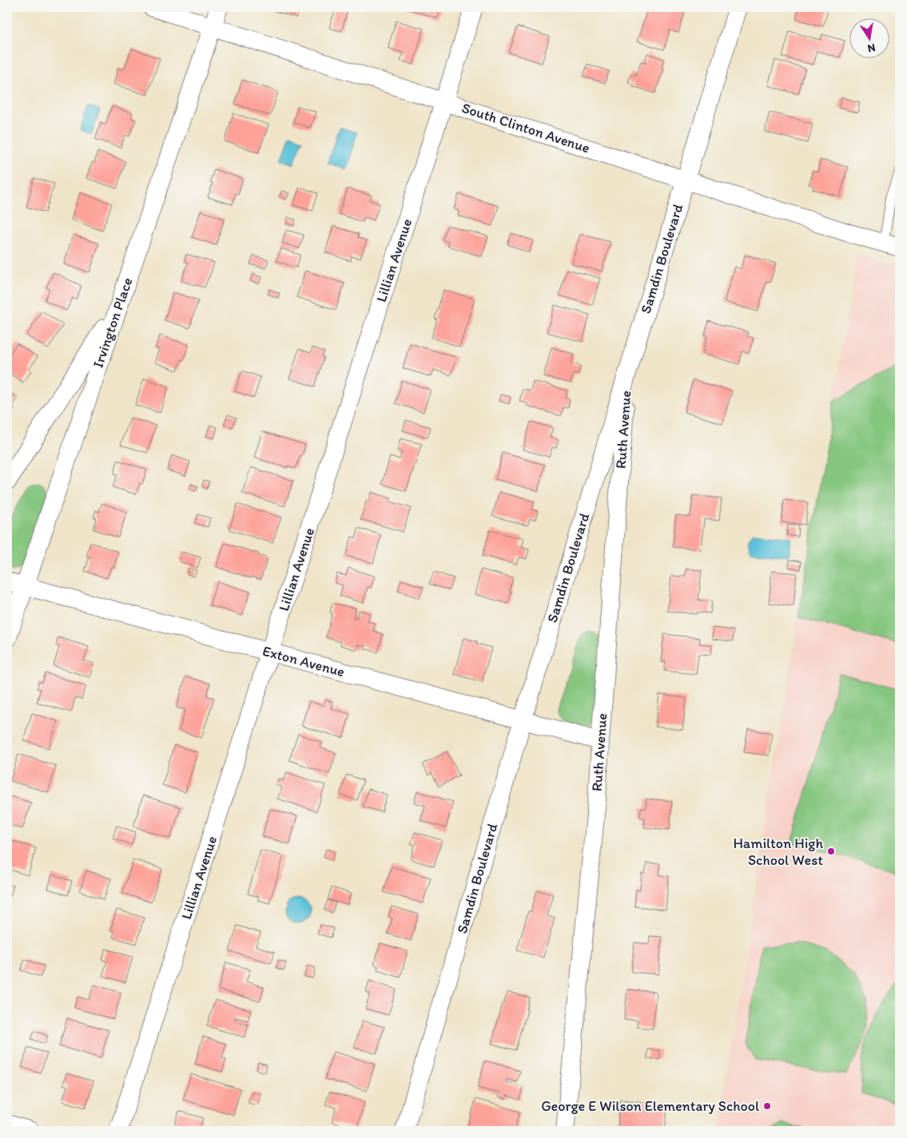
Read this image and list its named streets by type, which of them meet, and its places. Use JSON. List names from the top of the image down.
{
  "streets": {
    "street": [
      "South Clinton Avenue",
      "Samdin Boulevard",
      "Lillian Avenue",
      "Irvington Place",
      "Ruth Avenue",
      "Exton Avenue"
    ]
  },
  "crossings": [
    ["South Clinton Avenue", "Samdin Boulevard"],
    ["South Clinton Avenue", "Lillian Avenue"],
    ["South Clinton Avenue", "Irvington Place"],
    ["Samdin Boulevard", "Ruth Avenue"],
    ["Samdin Boulevard", "Exton Avenue"],
    ["Lillian Avenue", "Exton Avenue"],
    ["Irvington Place", "Exton Avenue"],
    ["Ruth Avenue", "Exton Avenue"]
  ],
  "places": ["Hamilton High School West", "George E Wilson Elementary School"],
  "north": "bottom"
}
